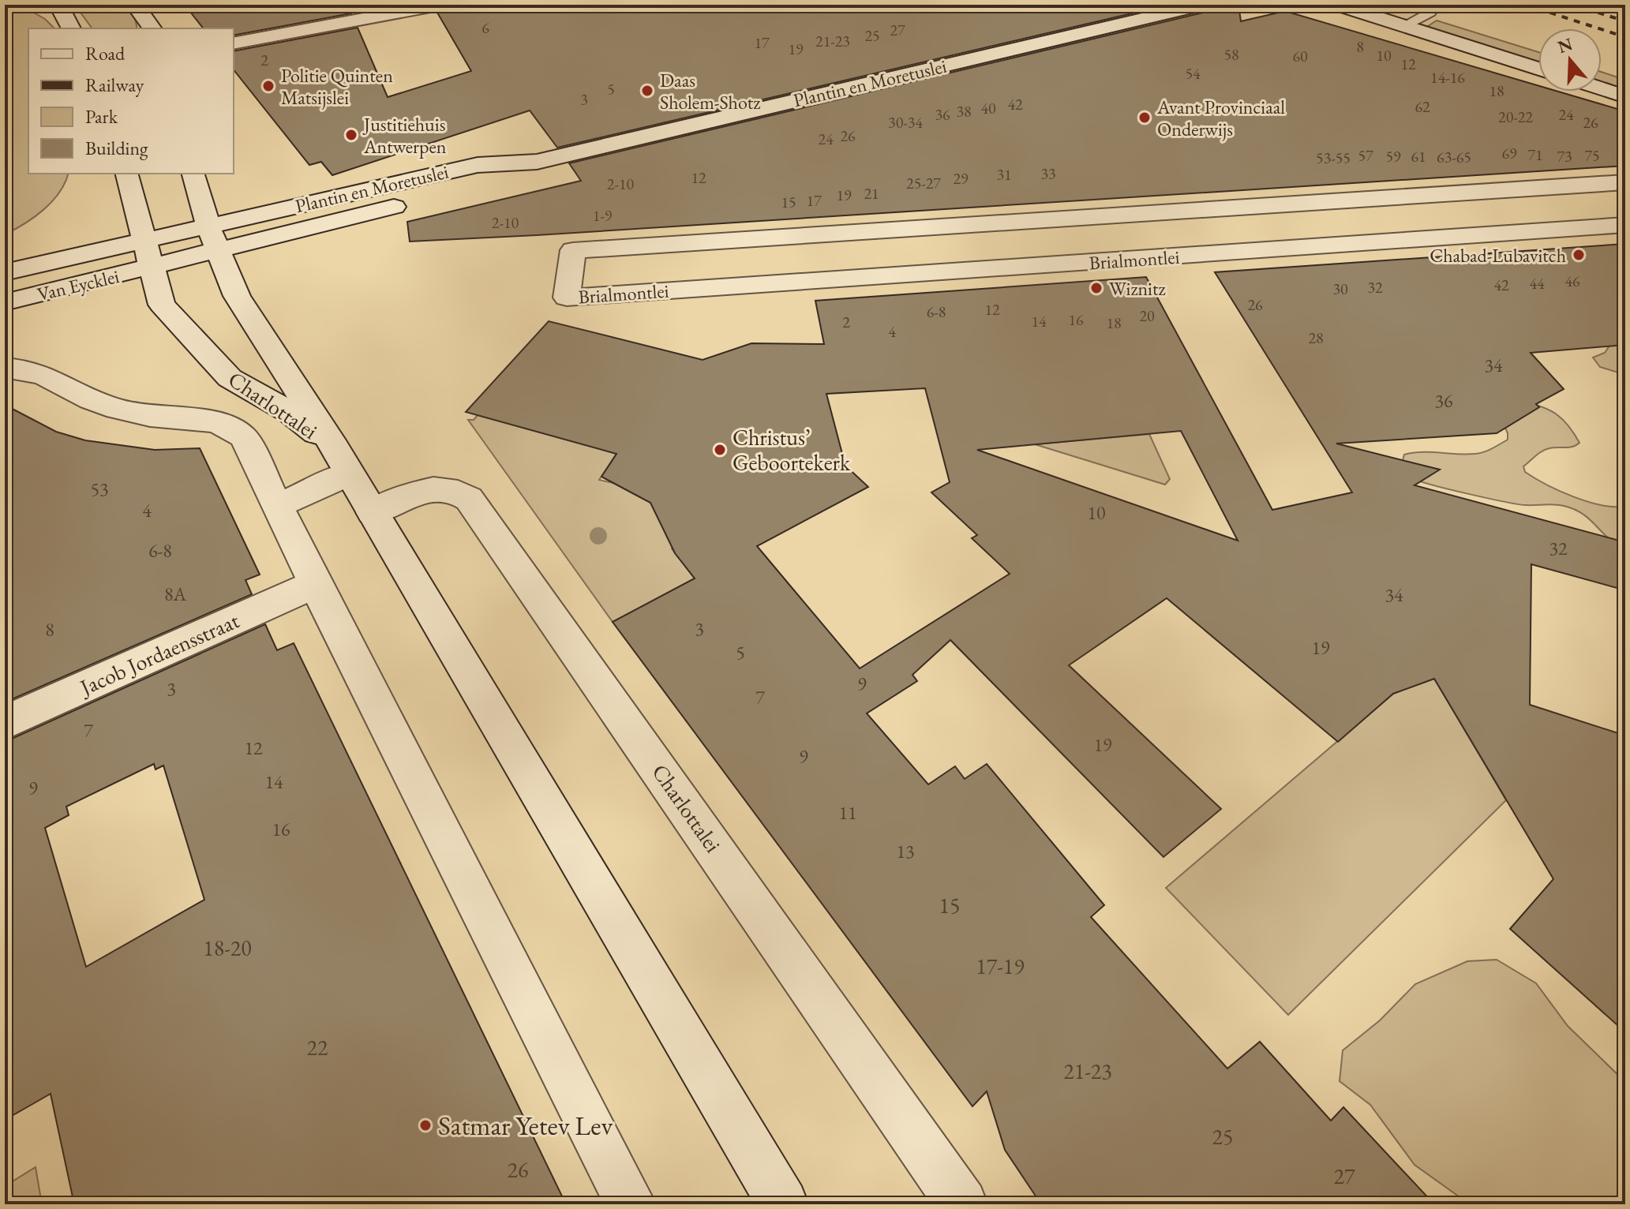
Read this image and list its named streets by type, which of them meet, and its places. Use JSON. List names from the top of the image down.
{
  "streets": {
    "street": [
      "Plantin en Moretuslei",
      "Brialmontlei",
      "Van Eycklei",
      "Charlottalei",
      "Jacob Jordaensstraat"
    ]
  },
  "crossings": [
    ["Plantin en Moretuslei", "Van Eycklei"],
    ["Plantin en Moretuslei", "Charlottalei"],
    ["Van Eycklei", "Charlottalei"],
    ["Charlottalei", "Jacob Jordaensstraat"]
  ],
  "places": [
    "Politie Quinten Matsijslei",
    "Daas Sholem-Shotz",
    "Avant Provinciaal Onderwijs",
    "Justitiehuis Antwerpen",
    "Chabad-Lubavitch",
    "Wiznitz",
    "Christus’ Geboortekerk",
    "Satmar Yetev Lev"
  ],
  "house_numbers": [
    "6",
    "27",
    "25",
    "21-23",
    "17",
    "8",
    "19",
    "58",
    "10",
    "60",
    "2",
    "12",
    "54",
    "14-16",
    "5",
    "18",
    "3",
    "42",
    "62",
    "40",
    "38",
    "36",
    "24",
    "20-22",
    "30-34",
    "26",
    "26",
    "24",
    "69",
    "71",
    "57",
    "75",
    "59",
    "61",
    "73",
    "63-65",
    "53-55",
    "33",
    "31",
    "12",
    "29",
    "25-27",
    "2-10",
    "21",
    "19",
    "17",
    "15",
    "1-9",
    "2-10",
    "46",
    "44",
    "42",
    "32",
    "30",
    "26",
    "12",
    "6-8",
    "20",
    "16",
    "14",
    "2",
    "18",
    "4",
    "28",
    "34",
    "36",
    "53",
    "4",
    "10",
    "32",
    "6-8",
    "8A",
    "34",
    "3",
    "8",
    "19",
    "5",
    "9",
    "3",
    "7",
    "7",
    "19",
    "12",
    "9",
    "14",
    "9",
    "11",
    "16",
    "13",
    "15",
    "18-20",
    "17-19",
    "22",
    "21-23",
    "25",
    "26",
    "27"
  ],
  "legend": [
    "Road",
    "Railway",
    "Park",
    "Building"
  ],
  "north": "top"
}
